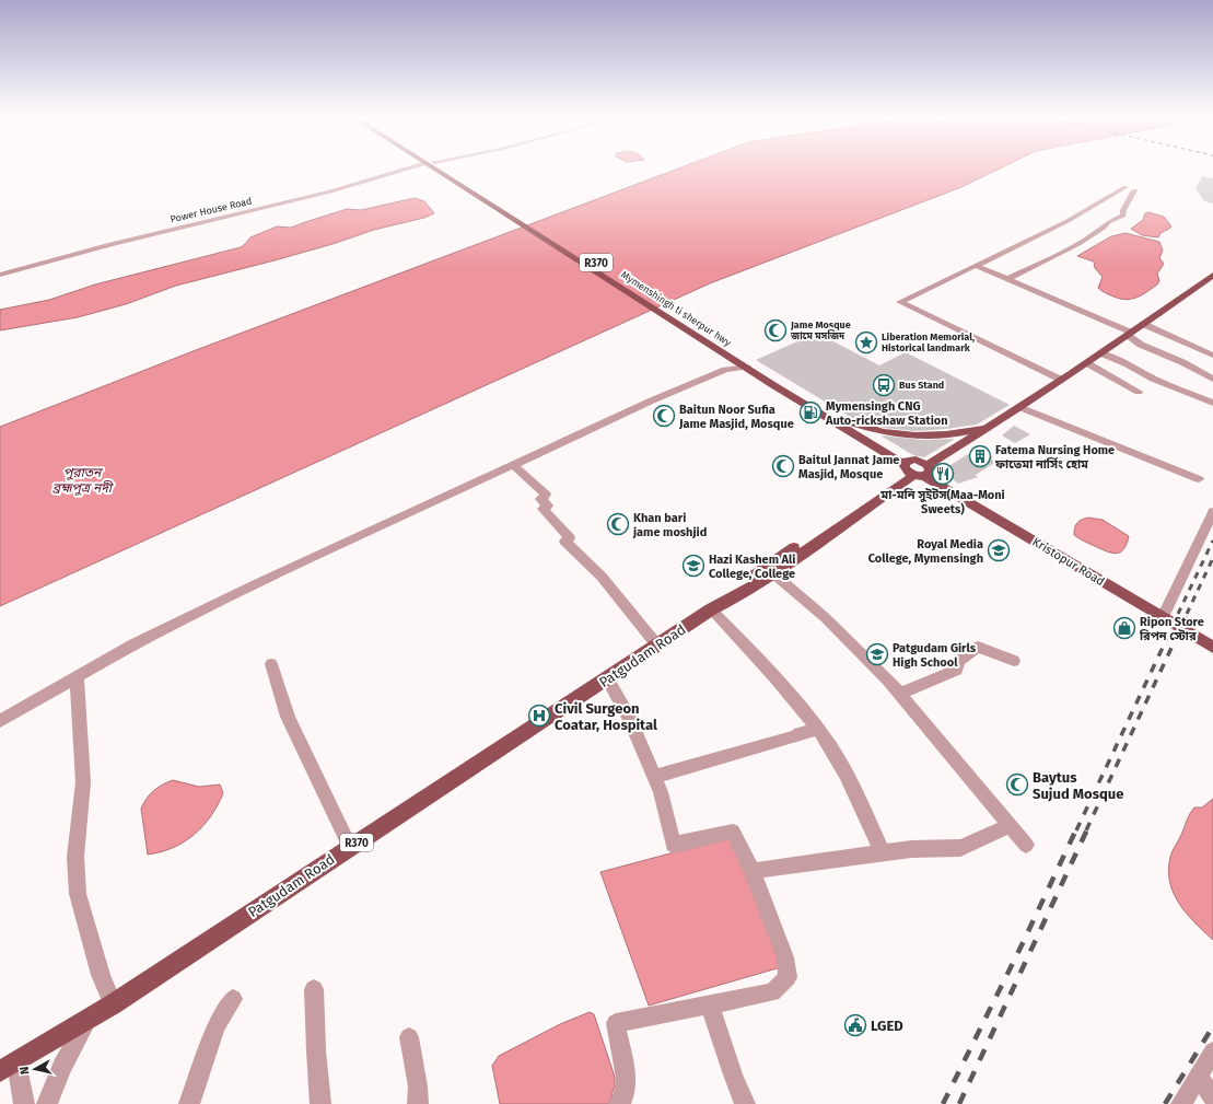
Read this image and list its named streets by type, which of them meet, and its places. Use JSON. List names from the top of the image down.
{
  "streets": {
    "main road": [
      "R370",
      "Mymenshingh ti sherpur hwy",
      "Kristopur Road",
      "Patgudam Road"
    ],
    "street": ["Power House Road"]
  },
  "crossings": [
    ["Mymenshingh ti sherpur hwy", "Kristopur Road"],
    ["Kristopur Road", "Patgudam Road"]
  ],
  "water": ["পুরাতন ব্রহ্মপুত্র নদী"],
  "places": {
    "mosque": [
      "Jame Mosque জামে মসজিদ",
      "Baitun Noor Sufia Jame Masjid, Mosque",
      "Baitul Jannat Jame Masjid, Mosque",
      "Khan bari jame moshjid",
      "Baytus Sujud Mosque"
    ],
    "place": ["Liberation Memorial, Historical landmark"],
    "bus stop": ["Bus Stand"],
    "fuel station": ["Mymensingh CNG Auto-rickshaw Station"],
    "building": ["Fatema Nursing Home ফাতেমা নার্সিং হোম"],
    "restaurant": ["মা-মনি সুইটস(Maa-Moni Sweets)"],
    "school or university": ["Royal Media College, Mymensingh", "Hazi Kashem Ali College, College", "Patgudam Girls High School"],
    "shop": ["Ripon Store রিপন স্টোর"],
    "hospital": ["Civil Surgeon Coatar, Hospital"],
    "public building": ["LGED"]
  },
  "north": "left"
}
